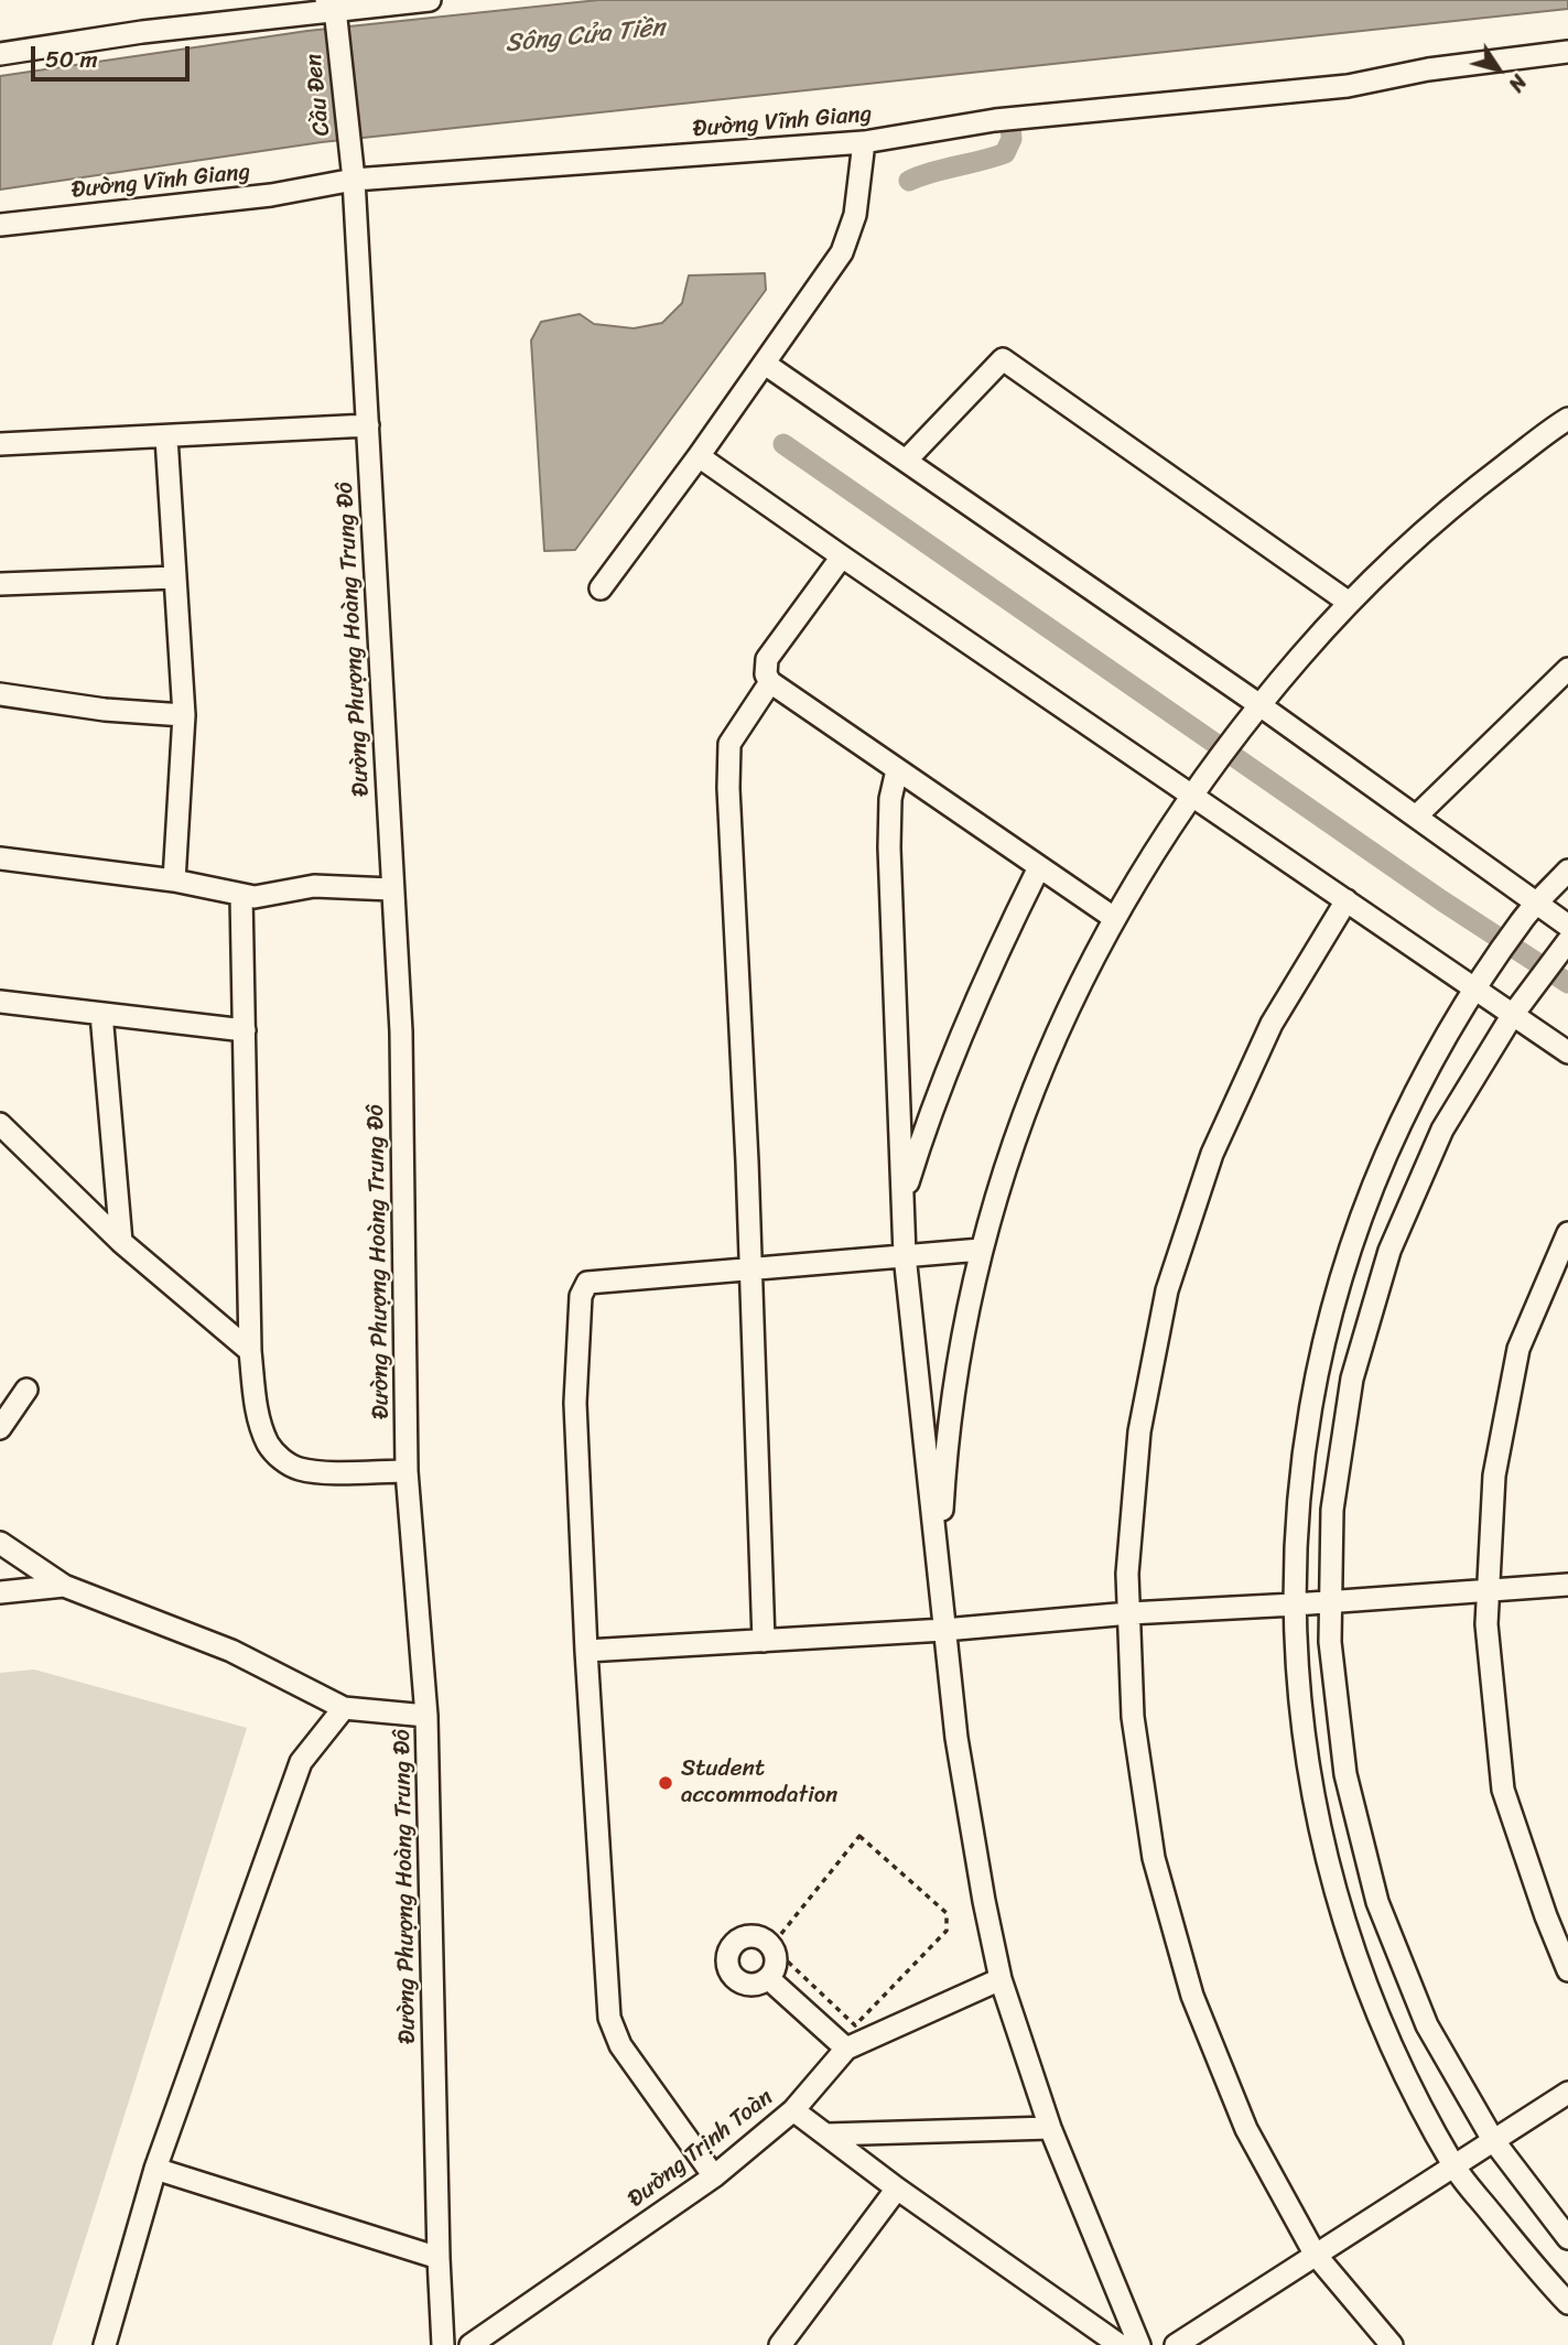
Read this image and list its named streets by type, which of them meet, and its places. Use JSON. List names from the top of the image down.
{
  "streets": {
    "street": [
      "Cầu Đen",
      "Đường Vĩnh Giang",
      "Đường Phượng Hoàng Trung Đô",
      "Đường Trịnh Toàn"
    ]
  },
  "crossings": [
    ["Cầu Đen", "Đường Vĩnh Giang"],
    ["Cầu Đen", "Đường Phượng Hoàng Trung Đô"],
    ["Đường Vĩnh Giang", "Đường Phượng Hoàng Trung Đô"]
  ],
  "water": ["Sông Cửa Tiền"],
  "places": ["Student accommodation"],
  "scale_bar": "50 m",
  "north": "bottom right"
}
